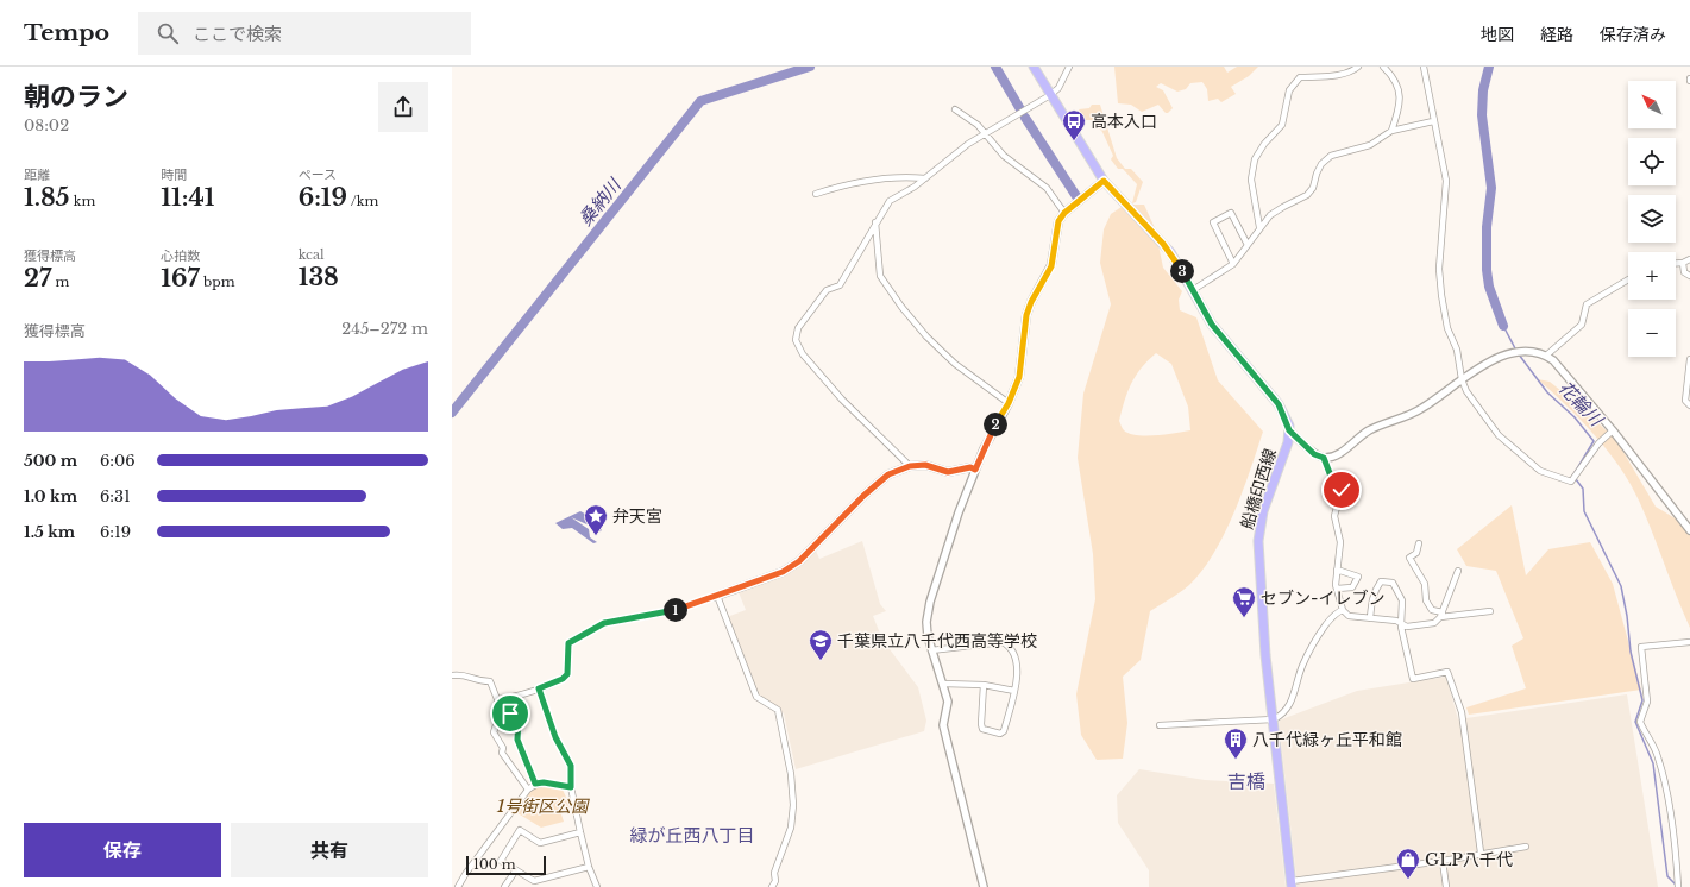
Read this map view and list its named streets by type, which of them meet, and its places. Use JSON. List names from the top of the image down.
{
  "streets": {
    "main road": ["船橋印西線"]
  },
  "districts": ["吉橋", "緑が丘西八丁目"],
  "water": ["桑納川", "花輪川"],
  "parks": ["1号街区公園"],
  "places": {
    "bus stop": ["高本入口"],
    "place": ["弁天宮"],
    "supermarket": ["セブン-イレブン"],
    "school or university": ["千葉県立八千代西高等学校"],
    "building": ["八千代緑ヶ丘平和館"],
    "shop": ["GLP八千代"]
  },
  "scale_bar": "100 m",
  "north": "top left",
  "page": {
    "header": "Tempo",
    "search": "ここで検索",
    "nav": ["地図", "経路", "保存済み"],
    "heading": ["朝のラン", "08:02"],
    "map_buttons": ["+", "−"],
    "stats": [
      ["距離", "1.85 km"],
      ["時間", "11:41"],
      ["ペース", "6:19 /km"],
      ["獲得標高", "27 m"],
      ["心拍数", "167 bpm"],
      ["kcal", "138"]
    ],
    "pins": ["3", "2", "1"],
    "chart": ["獲得標高", "245–272 m"],
    "list": [
      {
        "name": "500 m",
        "note": "6:06"
      },
      {
        "name": "1.0 km",
        "note": "6:31"
      },
      {
        "name": "1.5 km",
        "note": "6:19"
      }
    ],
    "buttons": ["保存", "共有"],
    "scale": "100 m"
  }
}
